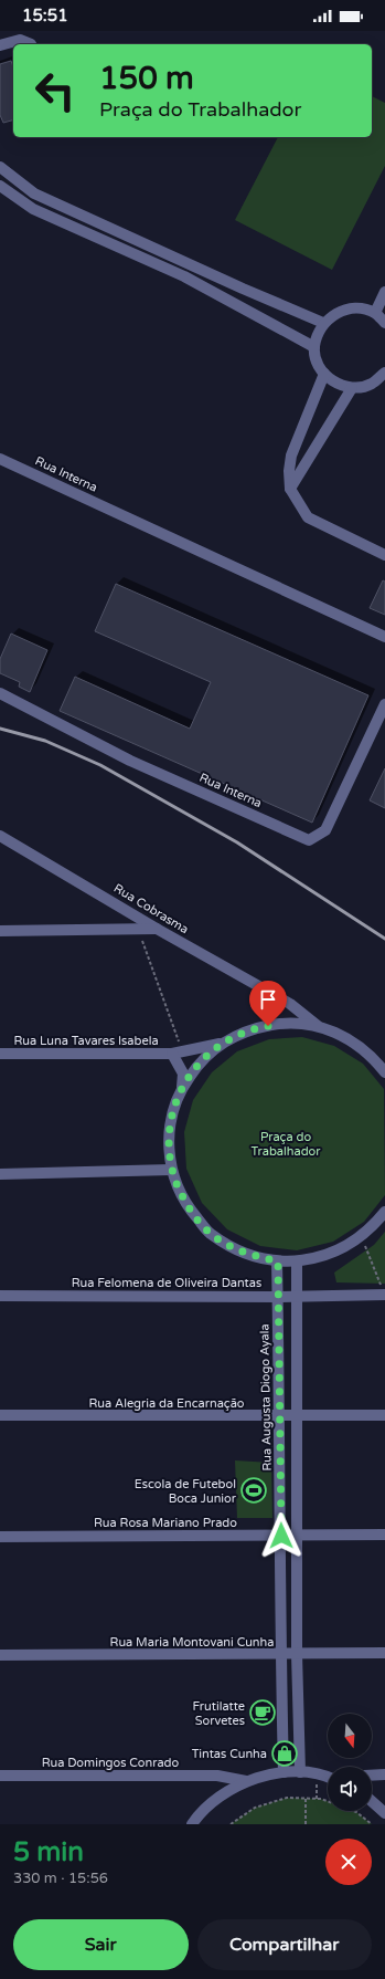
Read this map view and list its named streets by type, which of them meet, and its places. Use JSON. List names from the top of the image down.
{
  "streets": {
    "street": [
      "Rua Interna",
      "Rua Cobrasma",
      "Rua Luna Tavares Isabela",
      "Rua Felomena de Oliveira Dantas",
      "Rua Augusta Diogo Ayala",
      "Rua Alegria da Encarnação",
      "Rua Rosa Mariano Prado",
      "Rua Maria Montovani Cunha",
      "Rua Domingos Conrado"
    ]
  },
  "crossings": [
    ["Rua Felomena de Oliveira Dantas", "Rua Augusta Diogo Ayala"],
    ["Rua Augusta Diogo Ayala", "Rua Alegria da Encarnação"],
    ["Rua Augusta Diogo Ayala", "Rua Rosa Mariano Prado"],
    ["Rua Augusta Diogo Ayala", "Rua Maria Montovani Cunha"]
  ],
  "parks": ["Praça do Trabalhador"],
  "places": {
    "sports": ["Escola de Futebol Boca Junior"],
    "cafe": ["Frutilatte Sorvetes"],
    "shop": ["Tintas Cunha"]
  },
  "north": "bottom",
  "page": {
    "status": "15:51",
    "turn": ["150 m", "Praça do Trabalhador"],
    "heading": ["5 min", "330 m · 15:56"],
    "buttons": ["Sair", "Compartilhar"]
  }
}
